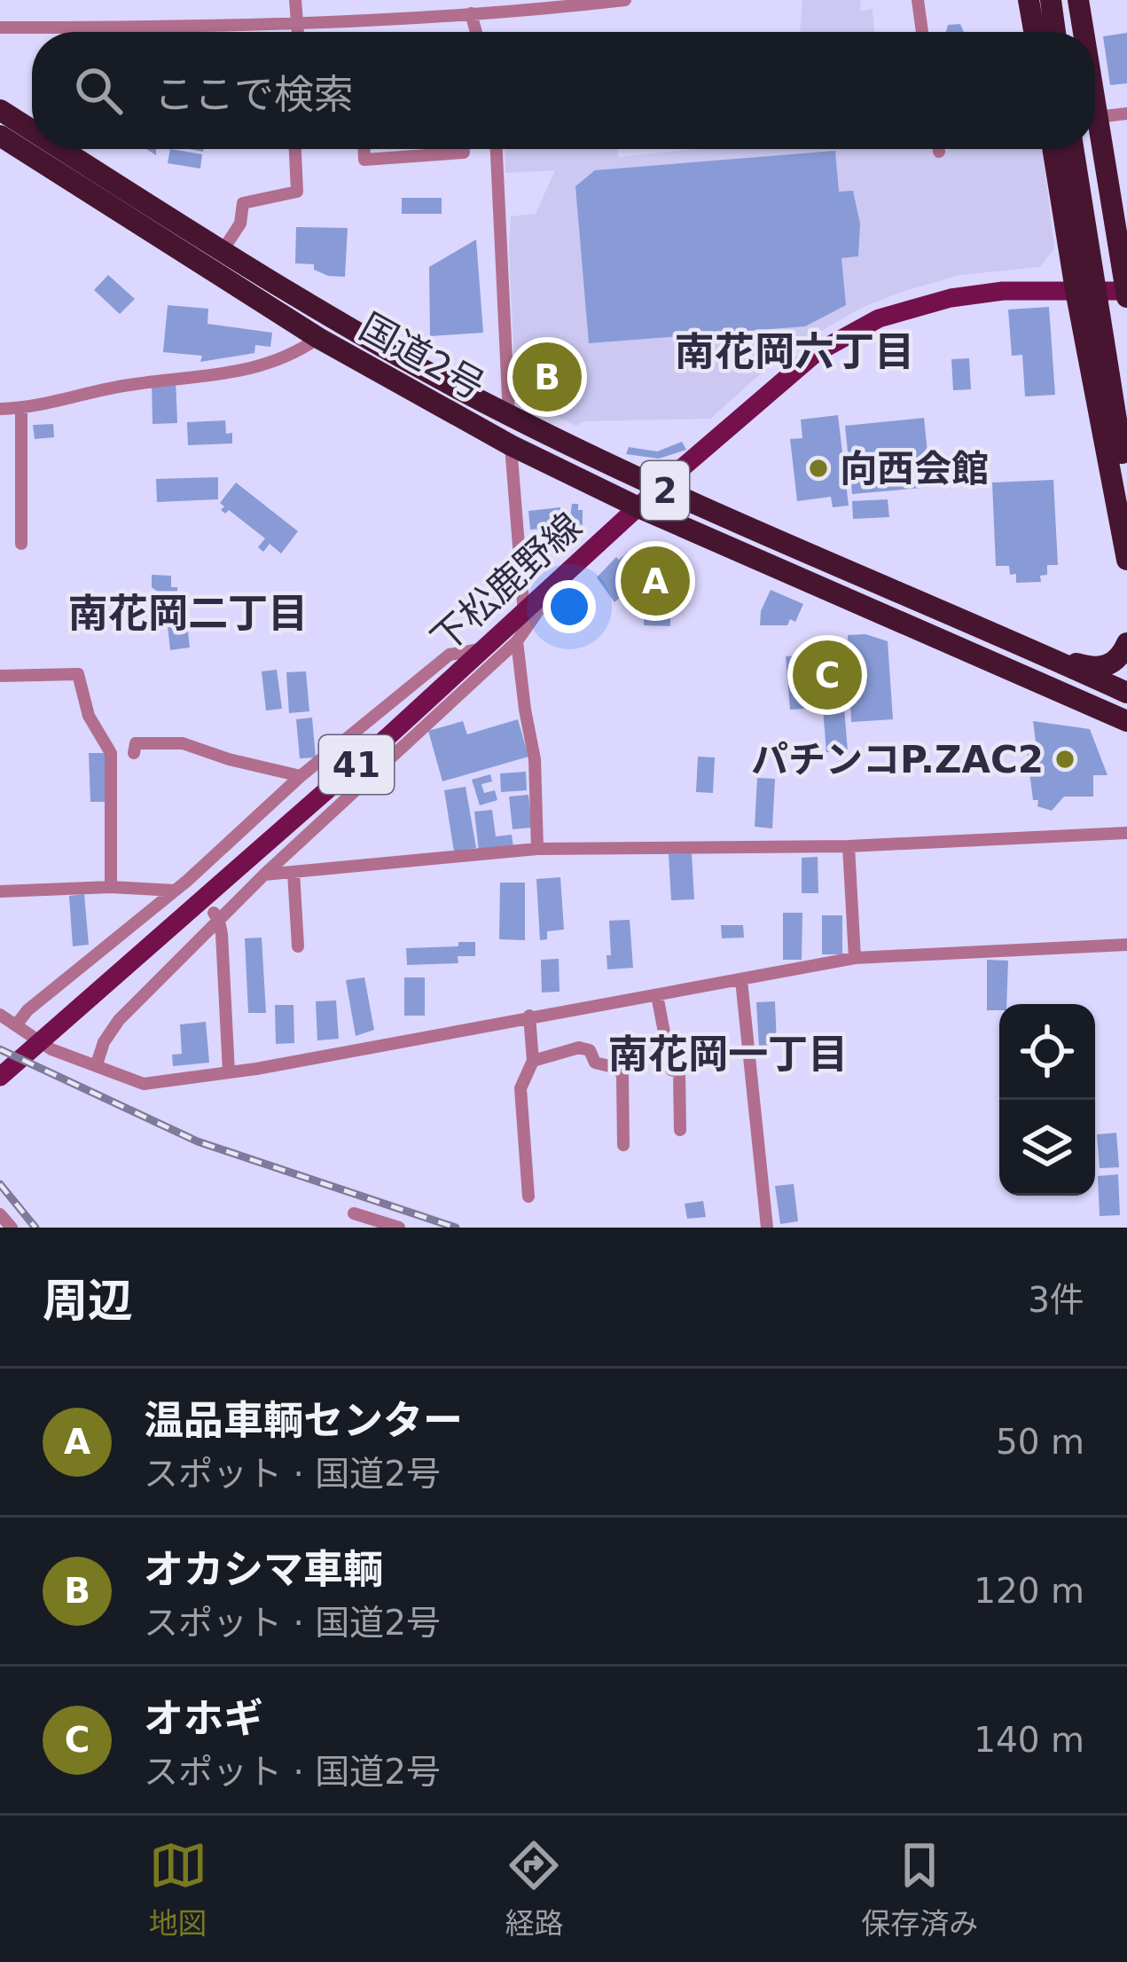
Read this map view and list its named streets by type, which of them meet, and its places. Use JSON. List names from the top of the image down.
{
  "streets": {
    "highway": ["国道2号", "2"],
    "main road": ["下松鹿野線", "41"]
  },
  "crossings": [
    ["国道2号", "下松鹿野線"]
  ],
  "districts": ["南花岡六丁目", "南花岡二丁目", "南花岡一丁目"],
  "places": ["向西会館", "パチンコP.ZAC2"],
  "page": {
    "search": "ここで検索",
    "pins": ["B", "A", "C"],
    "heading": ["周辺", "3件"],
    "list": [
      {
        "mark": "A",
        "name": "温品車輌センター",
        "note": "スポット · 国道2号",
        "value": "50 m"
      },
      {
        "mark": "B",
        "name": "オカシマ車輌",
        "note": "スポット · 国道2号",
        "value": "120 m"
      },
      {
        "mark": "C",
        "name": "オホギ",
        "note": "スポット · 国道2号",
        "value": "140 m"
      }
    ],
    "nav": ["地図", "経路", "保存済み"]
  }
}
